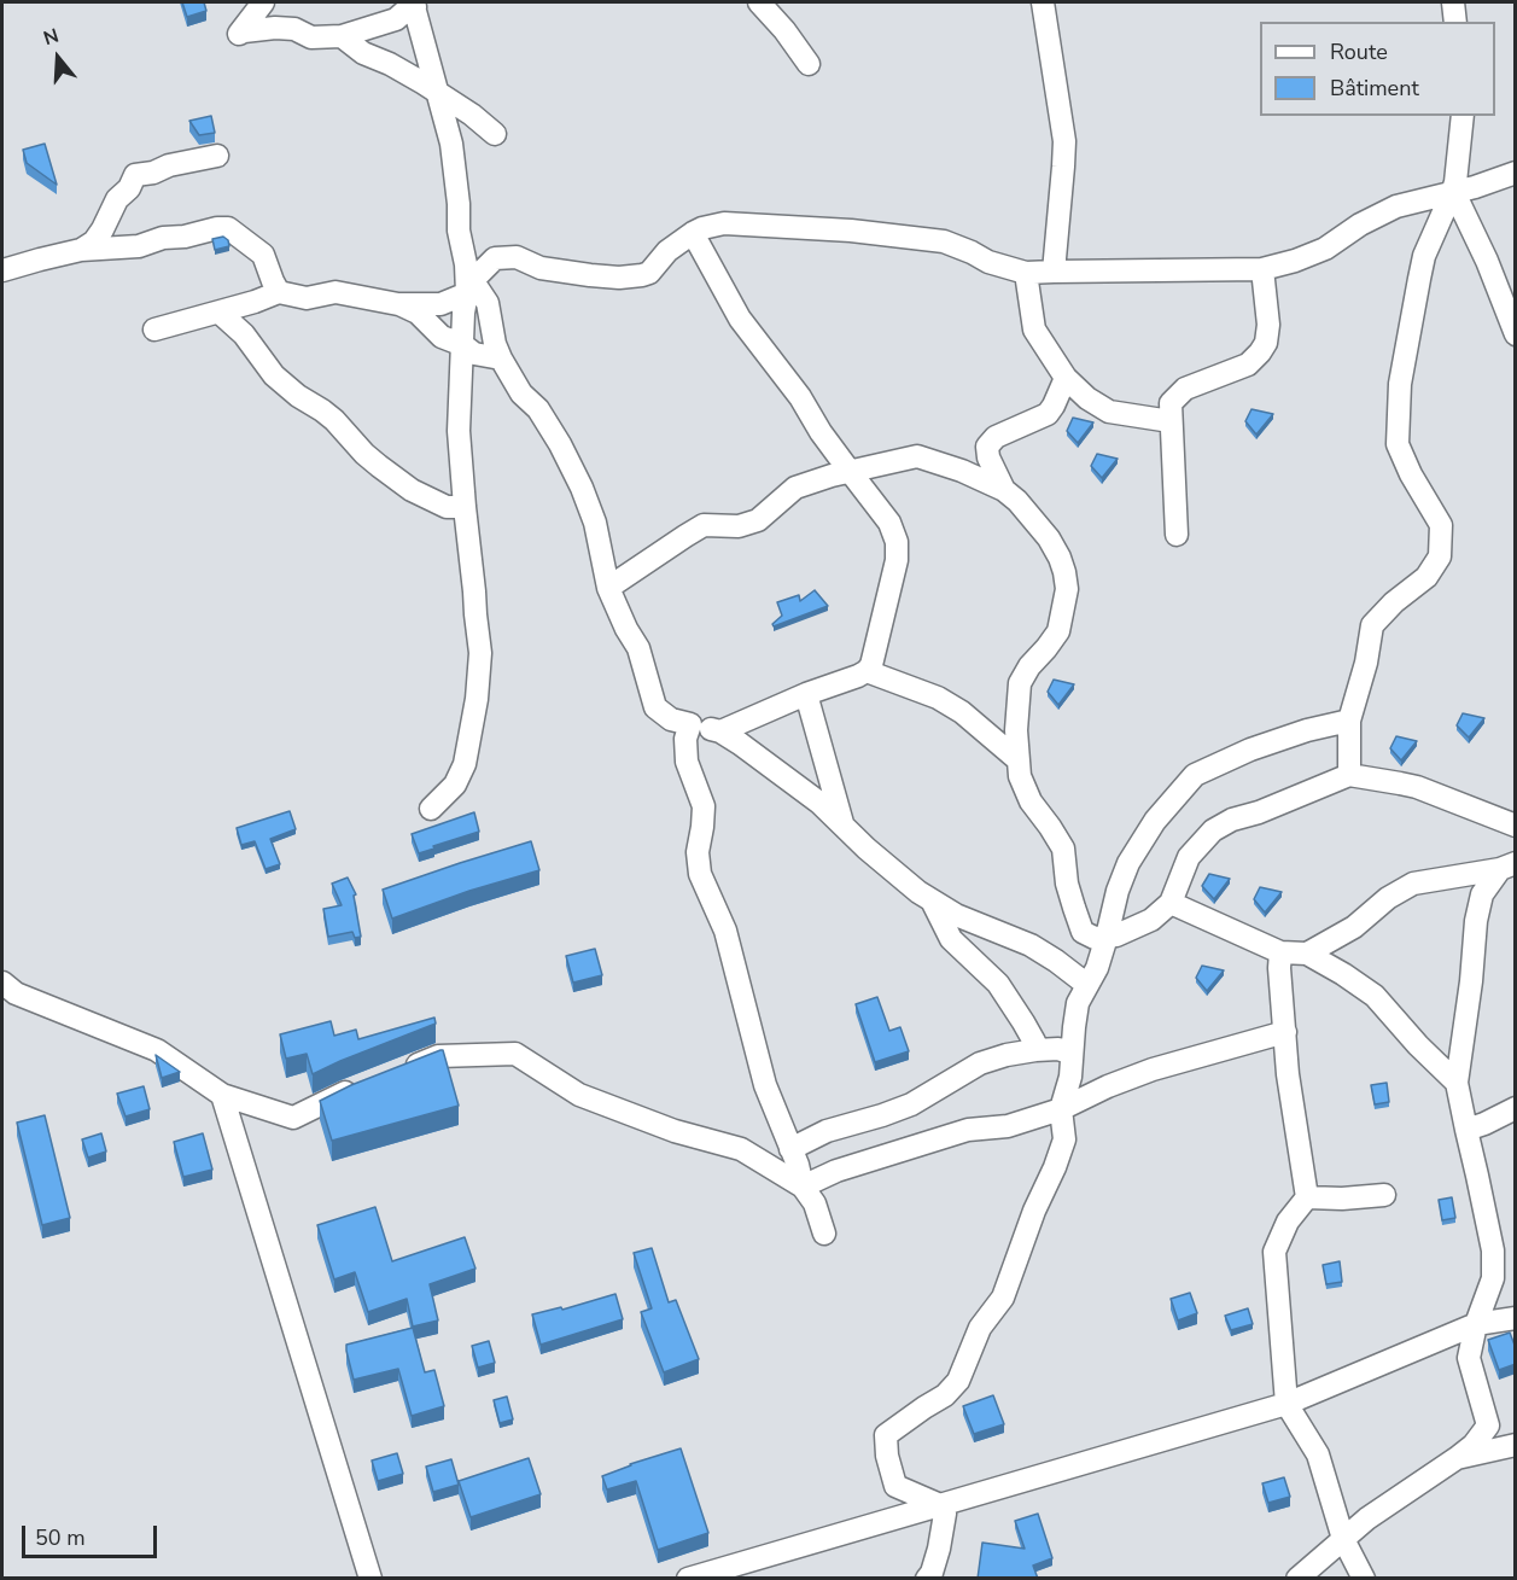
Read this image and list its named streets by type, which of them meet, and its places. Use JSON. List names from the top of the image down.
{
  "legend": ["Route", "Bâtiment"],
  "scale_bar": "50 m",
  "north": "top"
}
